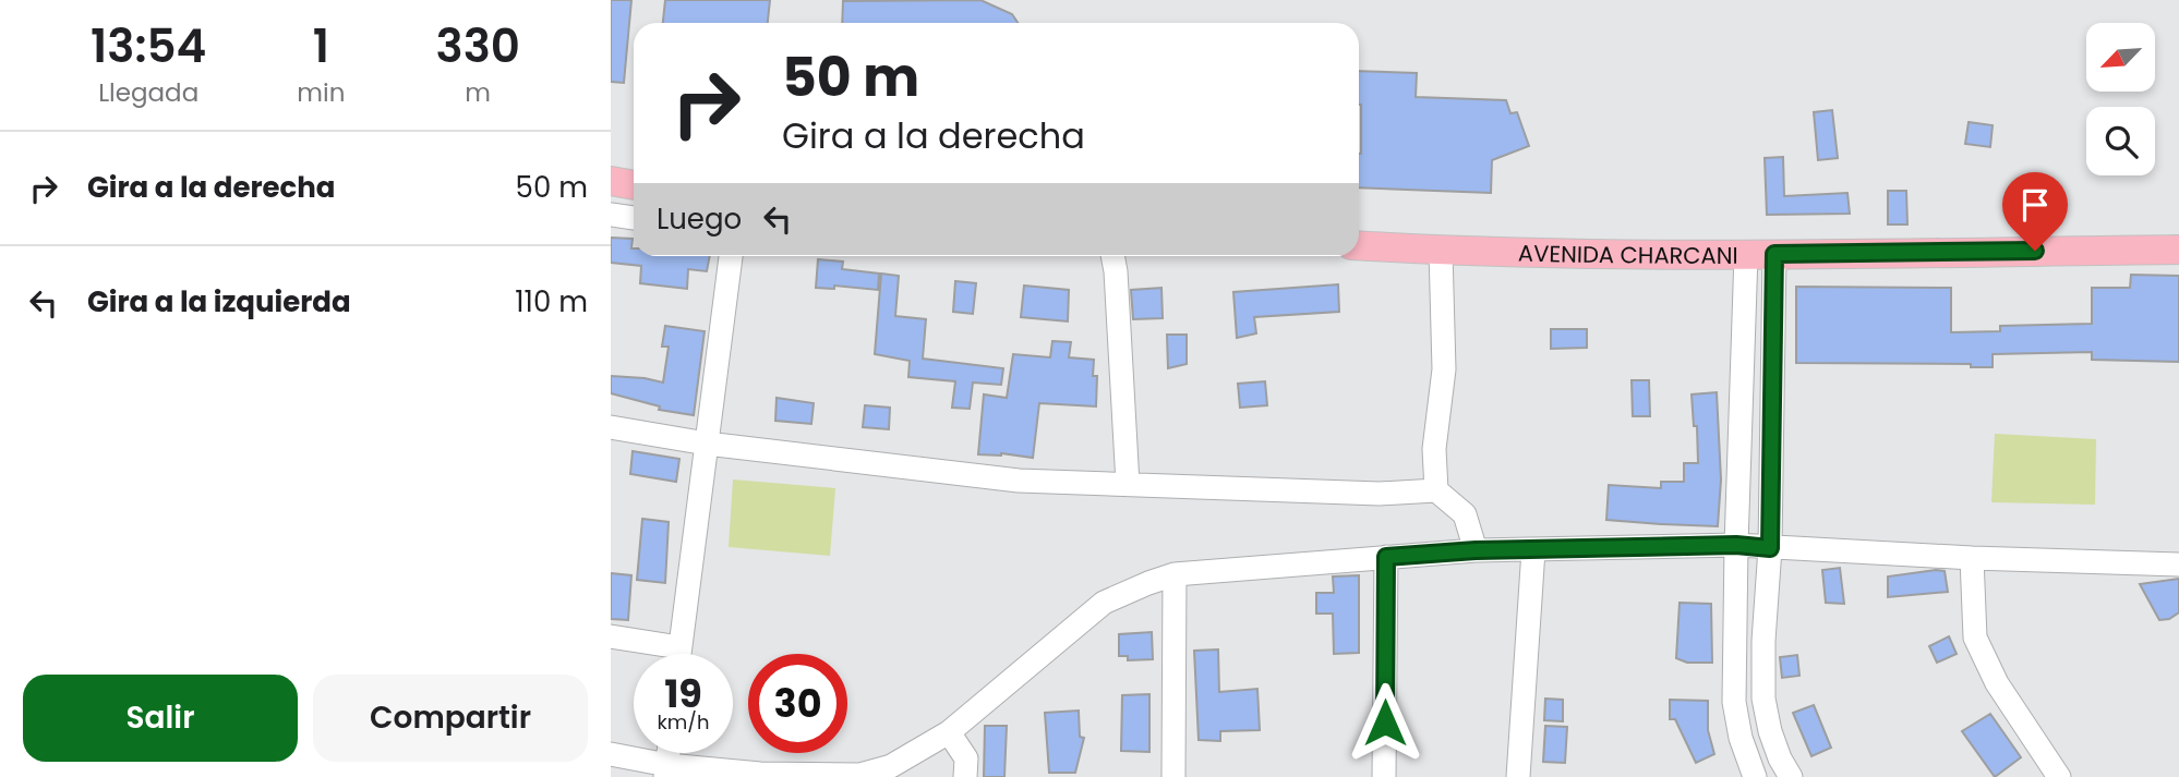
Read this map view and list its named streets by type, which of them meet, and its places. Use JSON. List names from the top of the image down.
{
  "streets": {
    "main road": ["AVENIDA CHARCANI"]
  },
  "north": "bottom left",
  "page": {
    "eta": [
      "13:54",
      "Llegada",
      "1",
      "min",
      "330",
      "m"
    ],
    "turn": ["50 m", "Gira a la derecha"],
    "list": [
      {
        "name": "Gira a la derecha",
        "value": "50 m"
      },
      {
        "name": "Gira a la izquierda",
        "value": "110 m"
      }
    ],
    "then": "Luego",
    "speed": "19 km/h",
    "limit": "30",
    "buttons": ["Salir", "Compartir"]
  }
}
